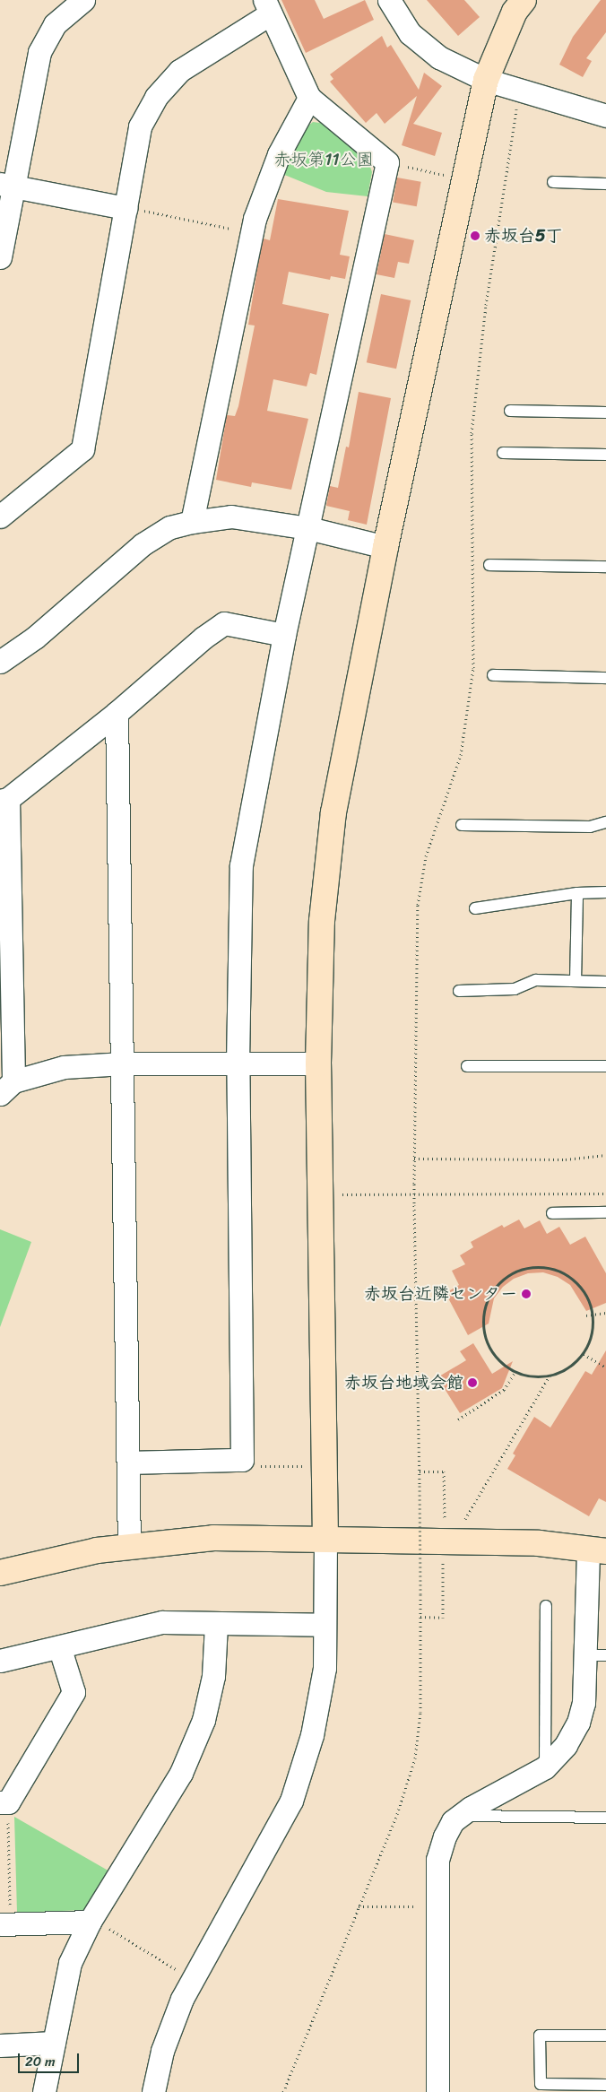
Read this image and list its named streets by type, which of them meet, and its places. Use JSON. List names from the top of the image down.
{
  "parks": ["赤坂第11公園"],
  "places": ["赤坂台5丁", "赤坂台近隣センター", "赤坂台地域会館"],
  "scale_bar": "20 m"
}
